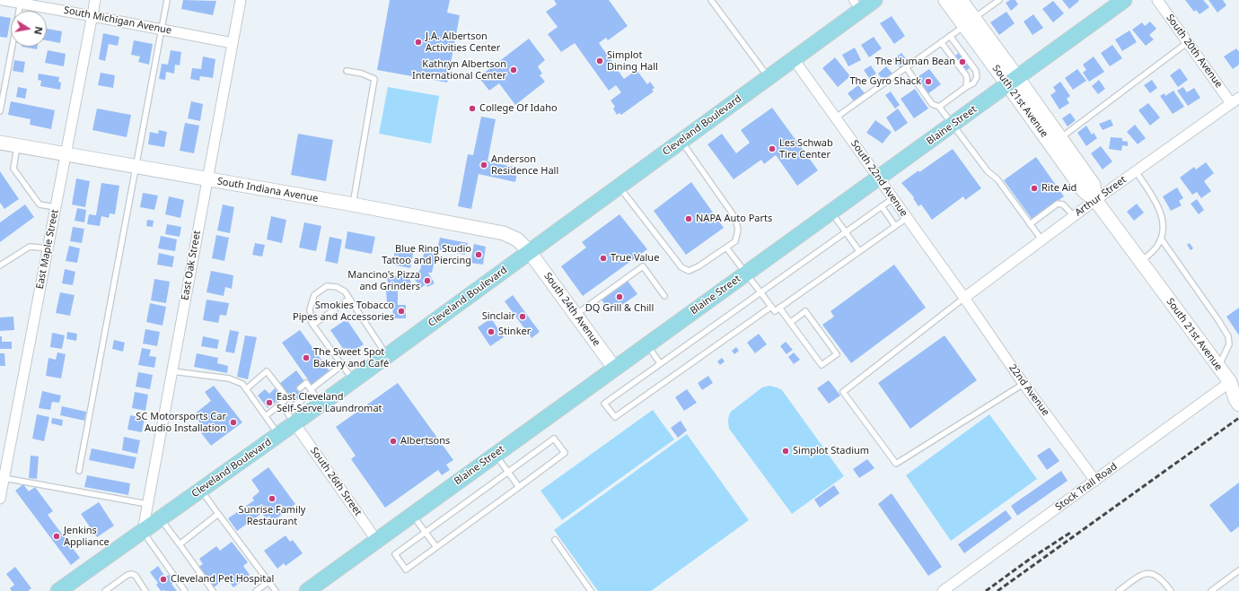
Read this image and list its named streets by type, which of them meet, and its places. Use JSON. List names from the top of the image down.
{
  "streets": {
    "main road": [
      "South 21st Avenue",
      "Cleveland Boulevard",
      "Blaine Street",
      "South Indiana Avenue",
      "South 24th Avenue"
    ],
    "street": [
      "South Michigan Avenue",
      "South 20th Avenue",
      "South 22nd Avenue",
      "Arthur Street",
      "East Maple Street",
      "East Oak Street",
      "22nd Avenue",
      "South 26th Street",
      "Stock Trail Road"
    ]
  },
  "crossings": [
    ["South Michigan Avenue", "East Maple Street"],
    ["South Michigan Avenue", "East Oak Street"],
    ["South 20th Avenue", "Arthur Street"],
    ["South 21st Avenue", "Blaine Street"],
    ["South 21st Avenue", "Arthur Street"],
    ["South 21st Avenue", "Stock Trail Road"],
    ["Cleveland Boulevard", "South 22nd Avenue"],
    ["Cleveland Boulevard", "South Indiana Avenue"],
    ["Cleveland Boulevard", "East Oak Street"],
    ["Cleveland Boulevard", "South 24th Avenue"],
    ["Cleveland Boulevard", "South 26th Street"],
    ["Blaine Street", "South 22nd Avenue"],
    ["Blaine Street", "South 24th Avenue"],
    ["Blaine Street", "South 26th Street"],
    ["South 22nd Avenue", "Arthur Street"],
    ["South 22nd Avenue", "22nd Avenue"],
    ["South Indiana Avenue", "East Maple Street"],
    ["South Indiana Avenue", "East Oak Street"],
    ["South Indiana Avenue", "South 24th Avenue"],
    ["Arthur Street", "22nd Avenue"],
    ["22nd Avenue", "Stock Trail Road"]
  ],
  "places": [
    "J.A. Albertson Activities Center",
    "Simplot Dining Hall",
    "The Human Bean",
    "Kathryn Albertson International Center",
    "The Gyro Shack",
    "College Of Idaho",
    "Les Schwab Tire Center",
    "Anderson Residence Hall",
    "Rite Aid",
    "NAPA Auto Parts",
    "Blue Ring Studio Tattoo and Piercing",
    "True Value",
    "Mancino's Pizza and Grinders",
    "DQ Grill & Chill",
    "Smokies Tobacco Pipes and Accessories",
    "Sinclair",
    "Stinker",
    "The Sweet Spot Bakery and Café",
    "East Cleveland Self-Serve Laundromat",
    "SC Motorsports Car Audio Installation",
    "Albertsons",
    "Simplot Stadium",
    "Sunrise Family Restaurant",
    "Jenkins Appliance",
    "Cleveland Pet Hospital"
  ],
  "north": "right"
}
